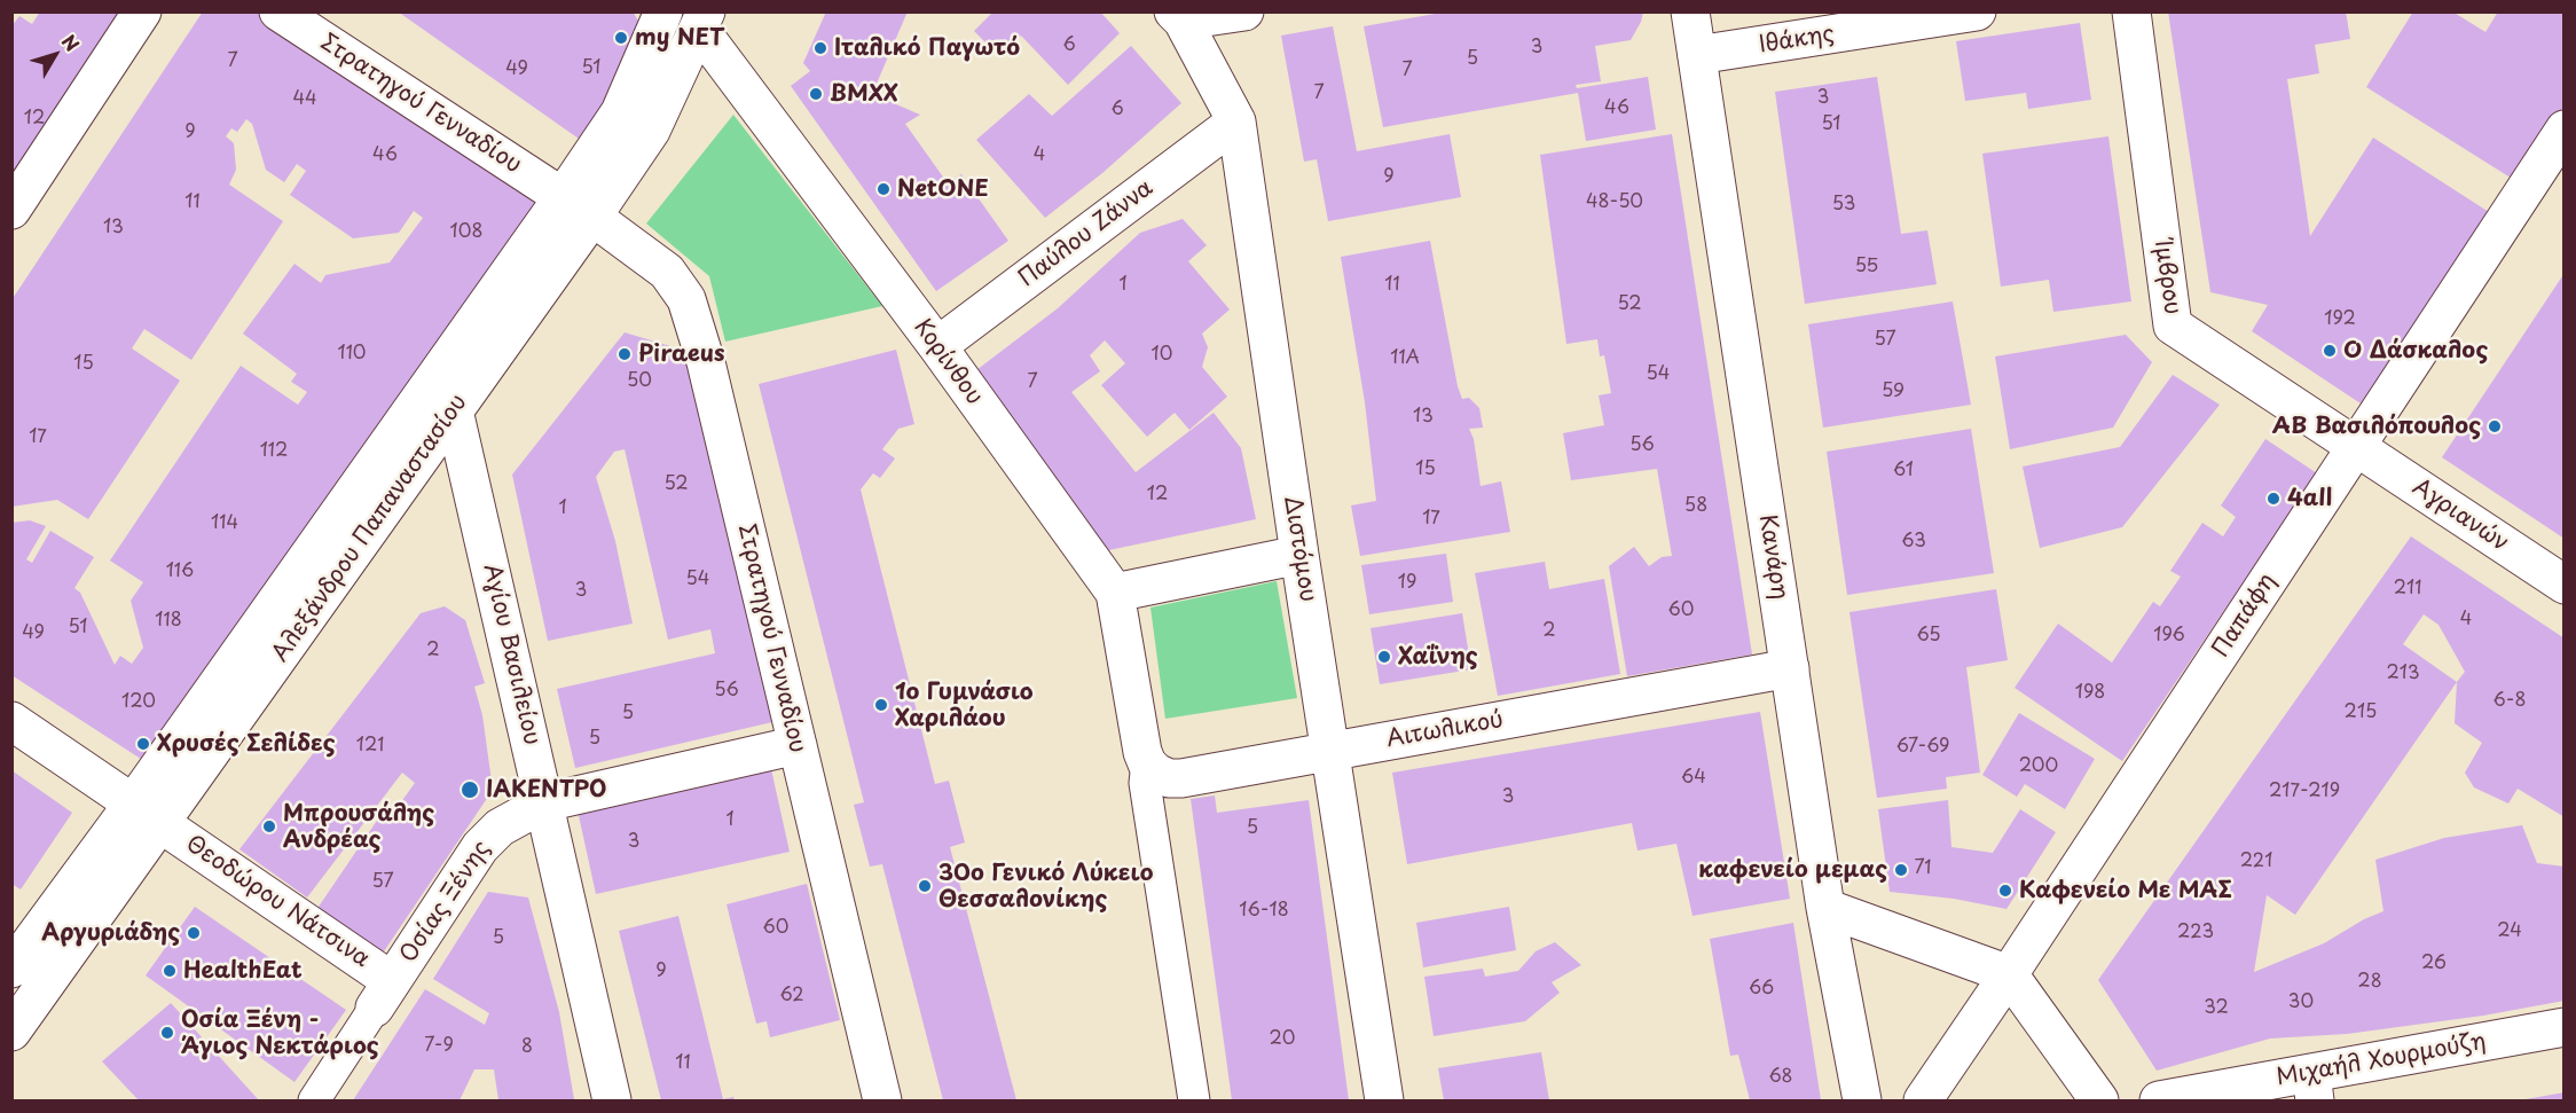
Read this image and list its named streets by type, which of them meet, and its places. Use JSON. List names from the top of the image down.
{
  "streets": {
    "street": [
      "Ιθάκης",
      "Στρατηγού Γενναδίου",
      "Παύλου Ζάννα",
      "Ίμβρου",
      "Κορίνθου",
      "Αγριανών",
      "Αλεξάνδρου Παπαναστασίου",
      "Διστόμου",
      "Κανάρη",
      "Παπάφη",
      "Αγίου Βασιλείου",
      "Αιτωλικού",
      "Θεοδώρου Νάτσινα",
      "Οσίας Ξένης",
      "Μιχαήλ Χουρμούζη"
    ]
  },
  "crossings": [
    ["Ιθάκης", "Κανάρη"],
    ["Στρατηγού Γενναδίου", "Αλεξάνδρου Παπαναστασίου"],
    ["Στρατηγού Γενναδίου", "Οσίας Ξένης"],
    ["Παύλου Ζάννα", "Κορίνθου"],
    ["Παύλου Ζάννα", "Διστόμου"],
    ["Ίμβρου", "Αγριανών"],
    ["Ίμβρου", "Παπάφη"],
    ["Κορίνθου", "Αλεξάνδρου Παπαναστασίου"],
    ["Κορίνθου", "Αιτωλικού"],
    ["Αγριανών", "Παπάφη"],
    ["Αλεξάνδρου Παπαναστασίου", "Αγίου Βασιλείου"],
    ["Αλεξάνδρου Παπαναστασίου", "Θεοδώρου Νάτσινα"],
    ["Διστόμου", "Αιτωλικού"],
    ["Κανάρη", "Αιτωλικού"],
    ["Αγίου Βασιλείου", "Οσίας Ξένης"],
    ["Θεοδώρου Νάτσινα", "Οσίας Ξένης"]
  ],
  "places": [
    "my NET",
    "Ιταλικό Παγωτό",
    "BMXX",
    "NetONE",
    "Ο Δάσκαλος",
    "Piraeus",
    "ΑΒ Βασιλόπουλος",
    "4all",
    "Χαΐνης",
    "1ο Γυμνάσιο Χαριλάου",
    "Χρυσές Σελίδες",
    "ΙΑΚΕΝΤΡΟ",
    "Μπρουσάλης Ανδρέας",
    "καφενείο μεμας",
    "30ο Γενικό Λύκειο Θεσσαλονίκης",
    "Καφενείο Με ΜΑΣ",
    "Αργυριάδης",
    "HealthEat",
    "Οσία Ξένη - Άγιος Νεκτάριος"
  ],
  "house_numbers": [
    "6",
    "3",
    "5",
    "7",
    "51",
    "49",
    "7",
    "7",
    "3",
    "44",
    "46",
    "6",
    "12",
    "51",
    "9",
    "46",
    "4",
    "9",
    "11",
    "48-50",
    "53",
    "13",
    "108",
    "55",
    "1",
    "11",
    "52",
    "192",
    "57",
    "110",
    "10",
    "11Α",
    "15",
    "54",
    "50",
    "7",
    "59",
    "13",
    "17",
    "56",
    "112",
    "15",
    "61",
    "52",
    "12",
    "58",
    "1",
    "17",
    "114",
    "63",
    "116",
    "54",
    "19",
    "211",
    "3",
    "60",
    "4",
    "118",
    "51",
    "2",
    "49",
    "65",
    "196",
    "2",
    "213",
    "56",
    "198",
    "6-8",
    "120",
    "215",
    "5",
    "5",
    "121",
    "67-69",
    "200",
    "64",
    "217-219",
    "3",
    "1",
    "5",
    "3",
    "221",
    "71",
    "57",
    "16-18",
    "60",
    "24",
    "223",
    "5",
    "26",
    "9",
    "28",
    "66",
    "62",
    "30",
    "32",
    "20",
    "7-9",
    "8",
    "11",
    "68"
  ],
  "north": "top right"
}
